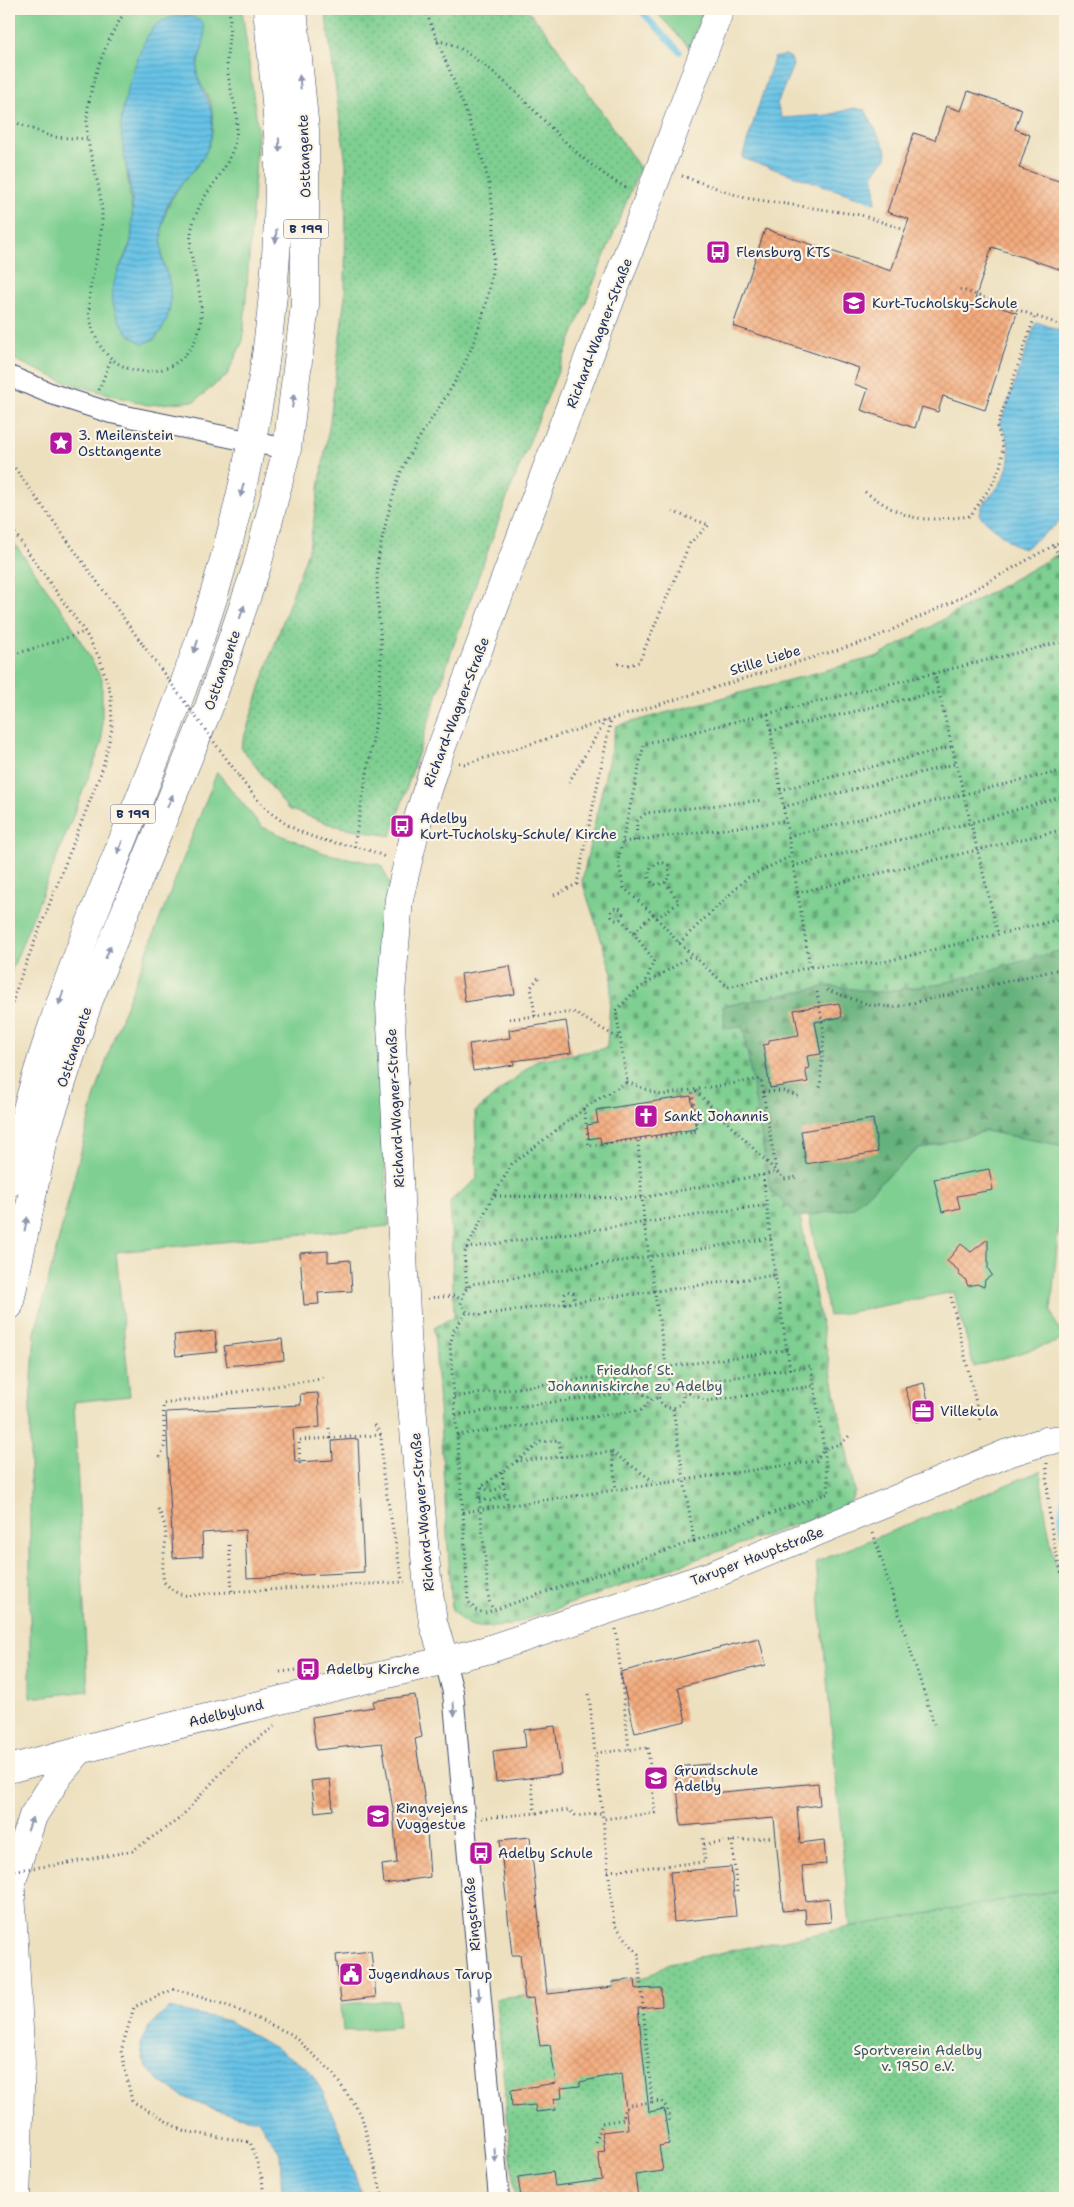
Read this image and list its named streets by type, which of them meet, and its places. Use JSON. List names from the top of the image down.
{
  "streets": {
    "main road": [
      "Osttangente",
      "B 199",
      "Richard-Wagner-Straße",
      "Taruper Hauptstraße",
      "Adelbylund"
    ],
    "street": ["Ringstraße"],
    "path": ["Stille Liebe"]
  },
  "crossings": [
    ["Richard-Wagner-Straße", "Taruper Hauptstraße"],
    ["Richard-Wagner-Straße", "Adelbylund"],
    ["Richard-Wagner-Straße", "Ringstraße"],
    ["Taruper Hauptstraße", "Adelbylund"],
    ["Taruper Hauptstraße", "Ringstraße"],
    ["Adelbylund", "Ringstraße"]
  ],
  "one_way": ["Ringstraße"],
  "parks": ["Friedhof St. Johanniskirche zu Adelby", "Sportverein Adelby v. 1950 e.V."],
  "places": {
    "bus stop": [
      "Flensburg KTS",
      "Adelby Kurt-Tucholsky-Schule/ Kirche",
      "Adelby Kirche",
      "Adelby Schule"
    ],
    "school or university": ["Kurt-Tucholsky-Schule", "Grundschule Adelby", "Ringvejens Vuggestue"],
    "place": ["3. Meilenstein Osttangente"],
    "church": ["Sankt Johannis"],
    "office": ["Villekula"],
    "public building": ["Jugendhaus Tarup"]
  }
}
